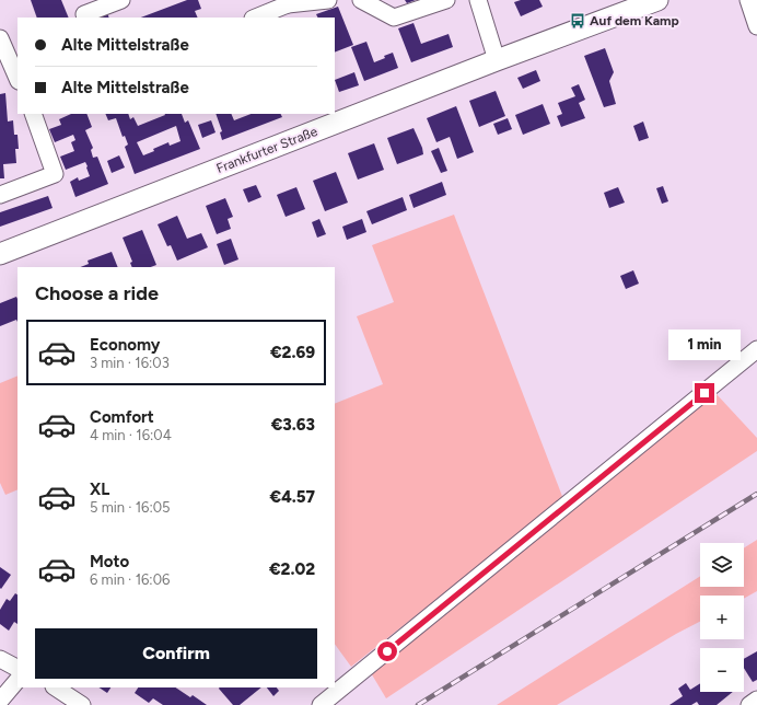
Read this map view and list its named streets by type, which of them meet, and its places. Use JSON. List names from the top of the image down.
{
  "streets": {
    "main road": ["Frankfurter Straße"]
  },
  "places": {
    "bus stop": ["Auf dem Kamp"]
  },
  "page": {
    "banner": ["Alte Mittelstraße", "Alte Mittelstraße"],
    "heading": "Choose a ride",
    "list": [
      {
        "name": "Economy",
        "note": "3 min · 16:03",
        "value": "€2.69"
      },
      {
        "name": "Comfort",
        "note": "4 min · 16:04",
        "value": "€3.63"
      },
      {
        "name": "XL",
        "note": "5 min · 16:05",
        "value": "€4.57"
      },
      {
        "name": "Moto",
        "note": "6 min · 16:06",
        "value": "€2.02"
      }
    ],
    "bubble": "1 min",
    "map_buttons": ["+", "−"],
    "buttons": "Confirm"
  }
}
